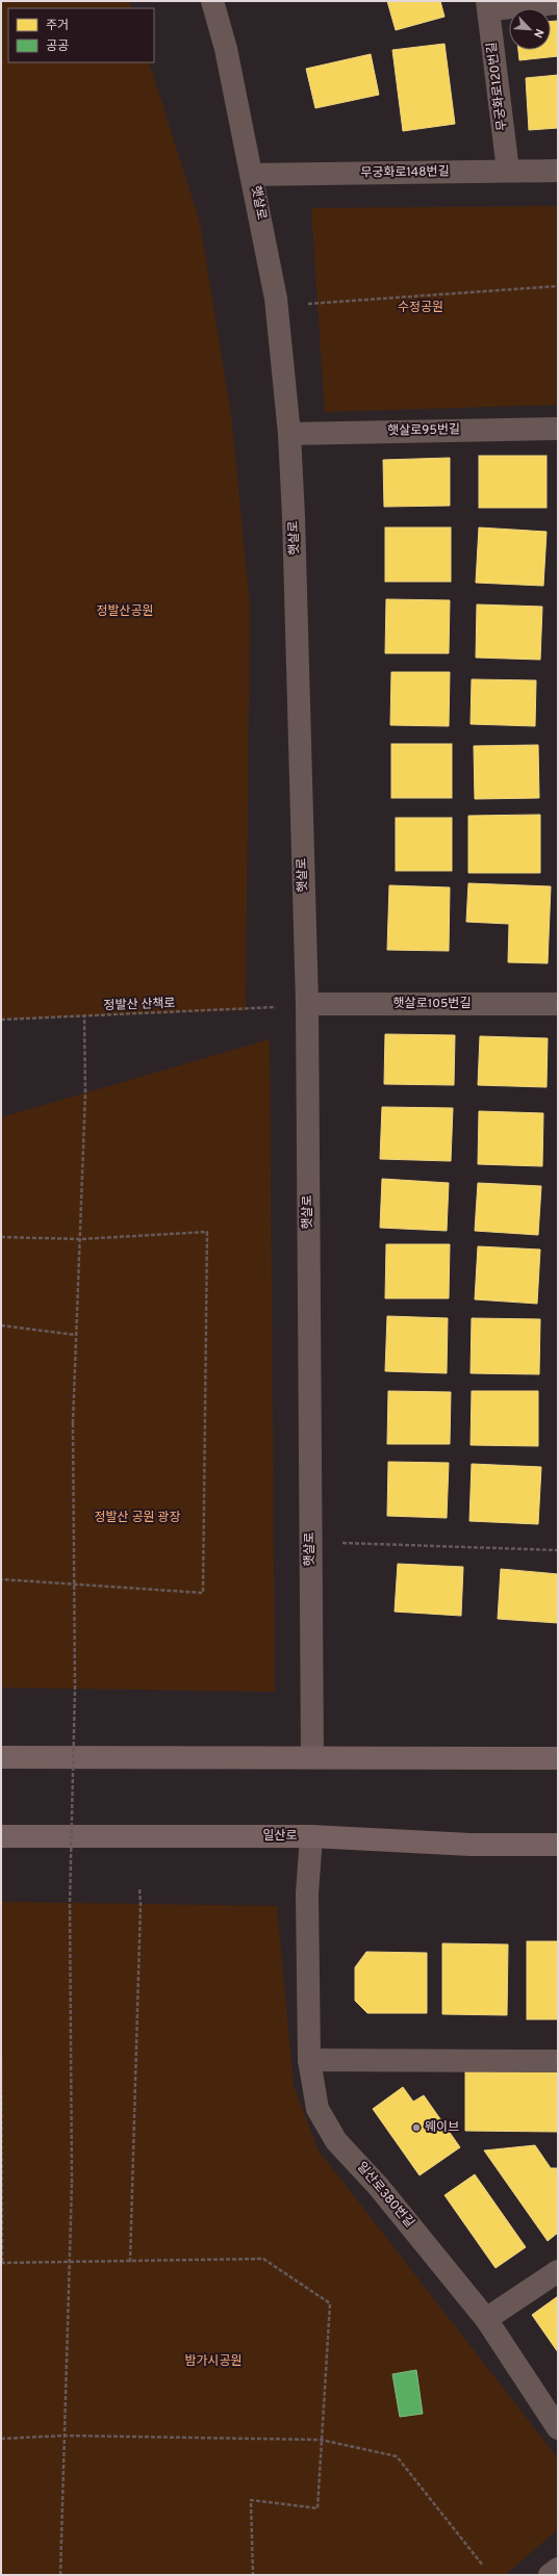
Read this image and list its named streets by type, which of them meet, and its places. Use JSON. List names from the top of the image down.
{
  "streets": {
    "main road": ["일산로"],
    "street": [
      "무궁화로120번길",
      "무궁화로148번길",
      "햇살로",
      "햇살로95번길",
      "햇살로105번길",
      "일산로380번길"
    ],
    "path": ["정발산 산책로"]
  },
  "crossings": [
    ["무궁화로120번길", "무궁화로148번길"],
    ["무궁화로148번길", "햇살로"],
    ["햇살로", "햇살로95번길"],
    ["햇살로", "햇살로105번길"],
    ["일산로", "일산로380번길"]
  ],
  "parks": [
    "수정공원",
    "정발산공원",
    "정발산 공원 광장",
    "밤가시공원"
  ],
  "places": ["웨이브"],
  "legend": ["주거", "공공"],
  "north": "bottom right"
}
